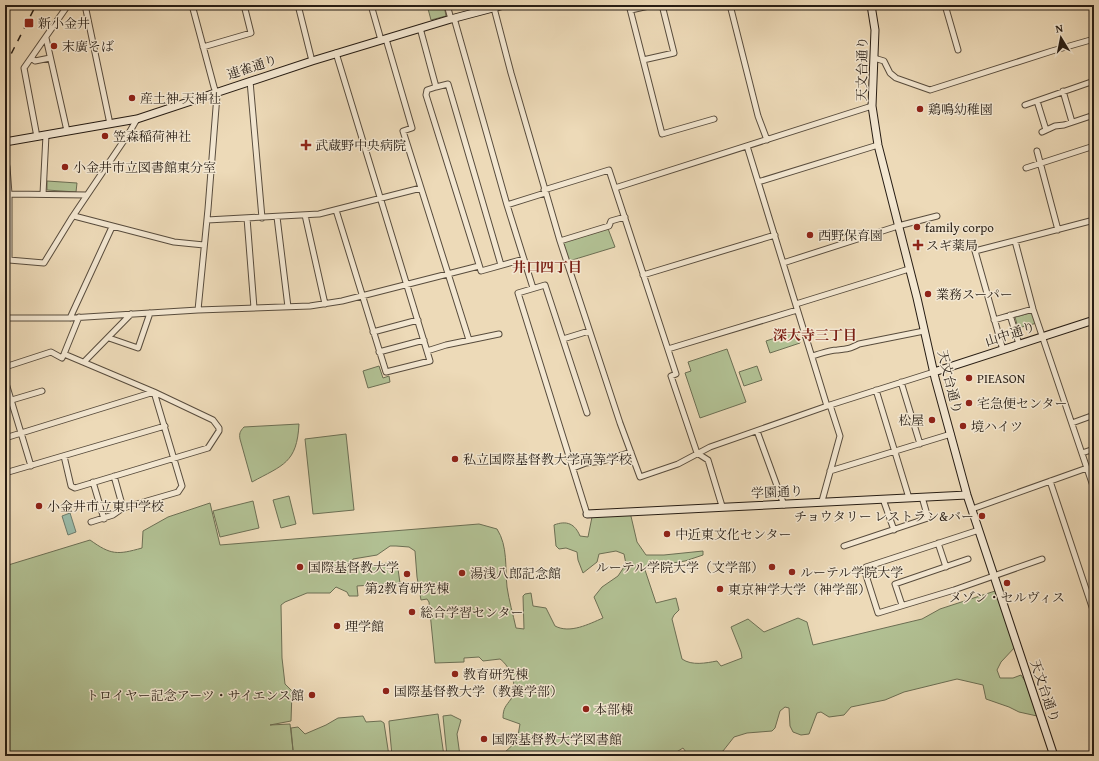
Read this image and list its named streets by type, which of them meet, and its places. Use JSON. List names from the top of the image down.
{
  "streets": {
    "main road": [
      "連雀通り",
      "天文台通り",
      "山中通り",
      "学園通り"
    ]
  },
  "crossings": [
    ["天文台通り", "山中通り"],
    ["天文台通り", "学園通り"]
  ],
  "districts": ["井口四丁目", "深大寺三丁目"],
  "places": {
    "transit": ["新小金井"],
    "other": [
      "末廣そば",
      "産土神 天神社",
      "鶏鳴幼稚園",
      "笠森稲荷神社",
      "小金井市立図書館東分室",
      "family corpo",
      "西野保育園",
      "業務スーパー",
      "PIEASON",
      "宅急便センター",
      "松屋",
      "境ハイツ",
      "私立国際基督教大学高等学校",
      "小金井市立東中学校",
      "チョウタリー レストラン&バー",
      "中近東文化センター",
      "国際基督教大学",
      "ルーテル学院大学（文学部）",
      "ルーテル学院大学",
      "湯浅八郎記念館",
      "第2教育研究棟",
      "メゾン・セルヴィス",
      "東京神学大学（神学部）",
      "総合学習センター",
      "理学館",
      "教育研究棟",
      "国際基督教大学（教養学部）",
      "トロイヤー記念アーツ・サイエンス館",
      "本部棟",
      "国際基督教大学図書館"
    ],
    "health": ["武蔵野中央病院", "スギ薬局"]
  },
  "north": "top"
}
